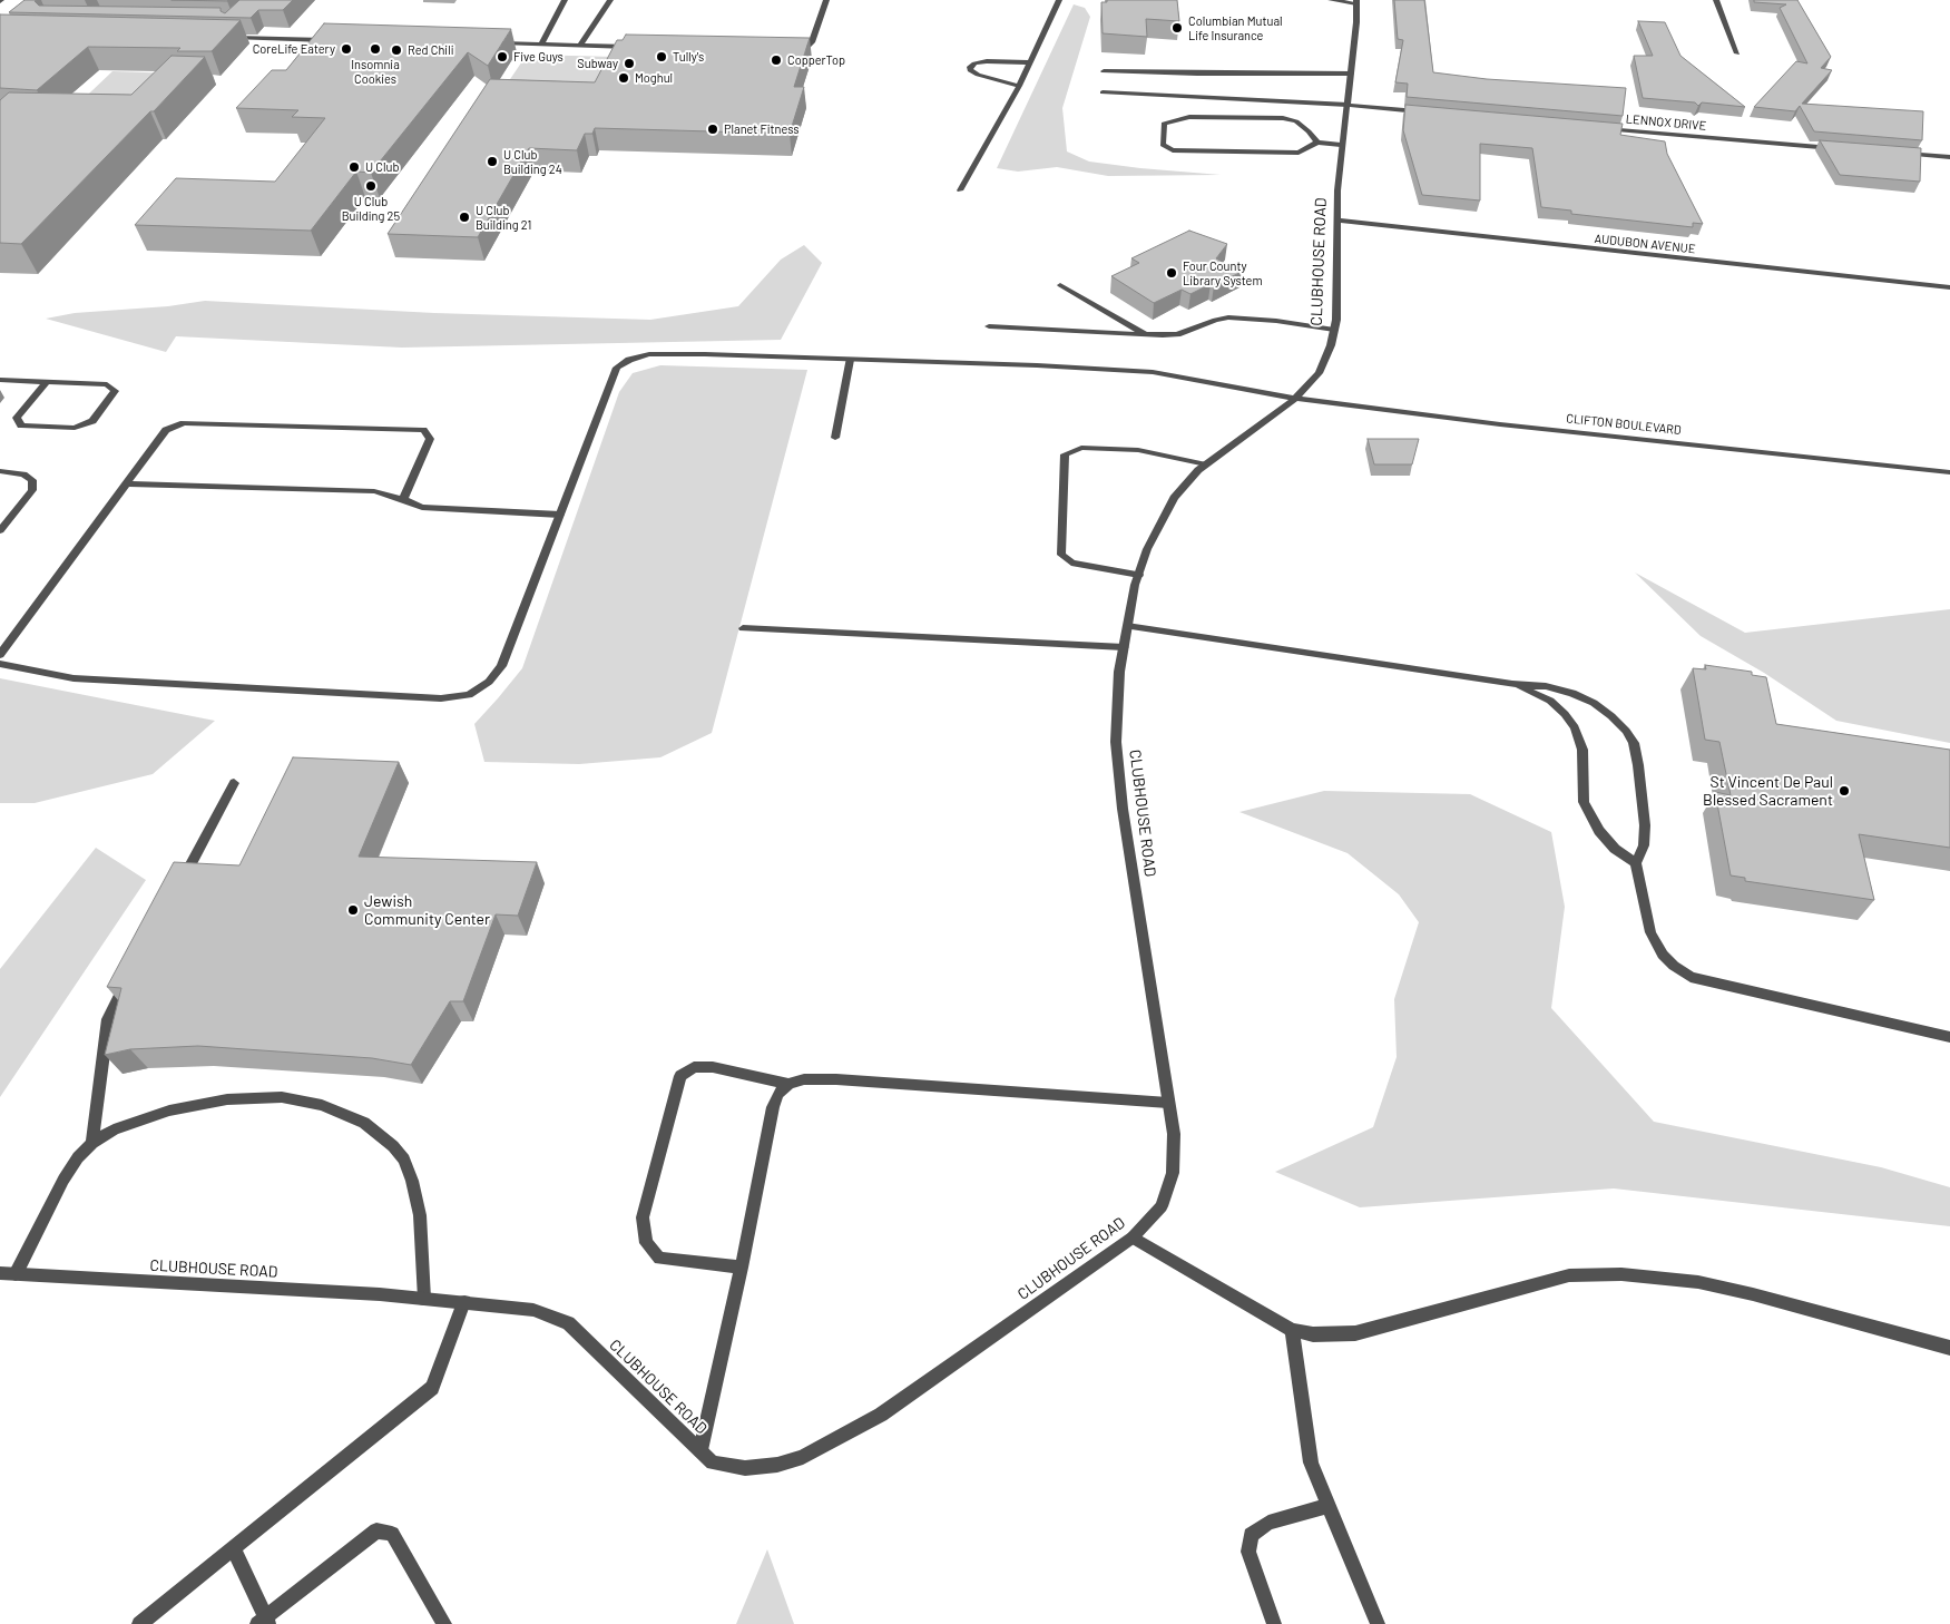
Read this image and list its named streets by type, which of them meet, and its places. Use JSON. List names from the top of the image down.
{
  "streets": {
    "street": [
      "LENNOX DRIVE",
      "AUDUBON AVENUE",
      "CLUBHOUSE ROAD",
      "CLIFTON BOULEVARD"
    ]
  },
  "crossings": [
    ["AUDUBON AVENUE", "CLUBHOUSE ROAD"],
    ["CLUBHOUSE ROAD", "CLIFTON BOULEVARD"]
  ],
  "places": [
    "Columbian Mutual Life Insurance",
    "CoreLife Eatery",
    "Insomnia Cookies",
    "Red Chili",
    "Five Guys",
    "Tully's",
    "CopperTop",
    "Subway",
    "Moghul",
    "Planet Fitness",
    "U Club Building 24",
    "U Club",
    "U Club Building 25",
    "U Club Building 21",
    "Four County Library System",
    "St Vincent De Paul Blessed Sacrament",
    "Jewish Community Center"
  ]
}
